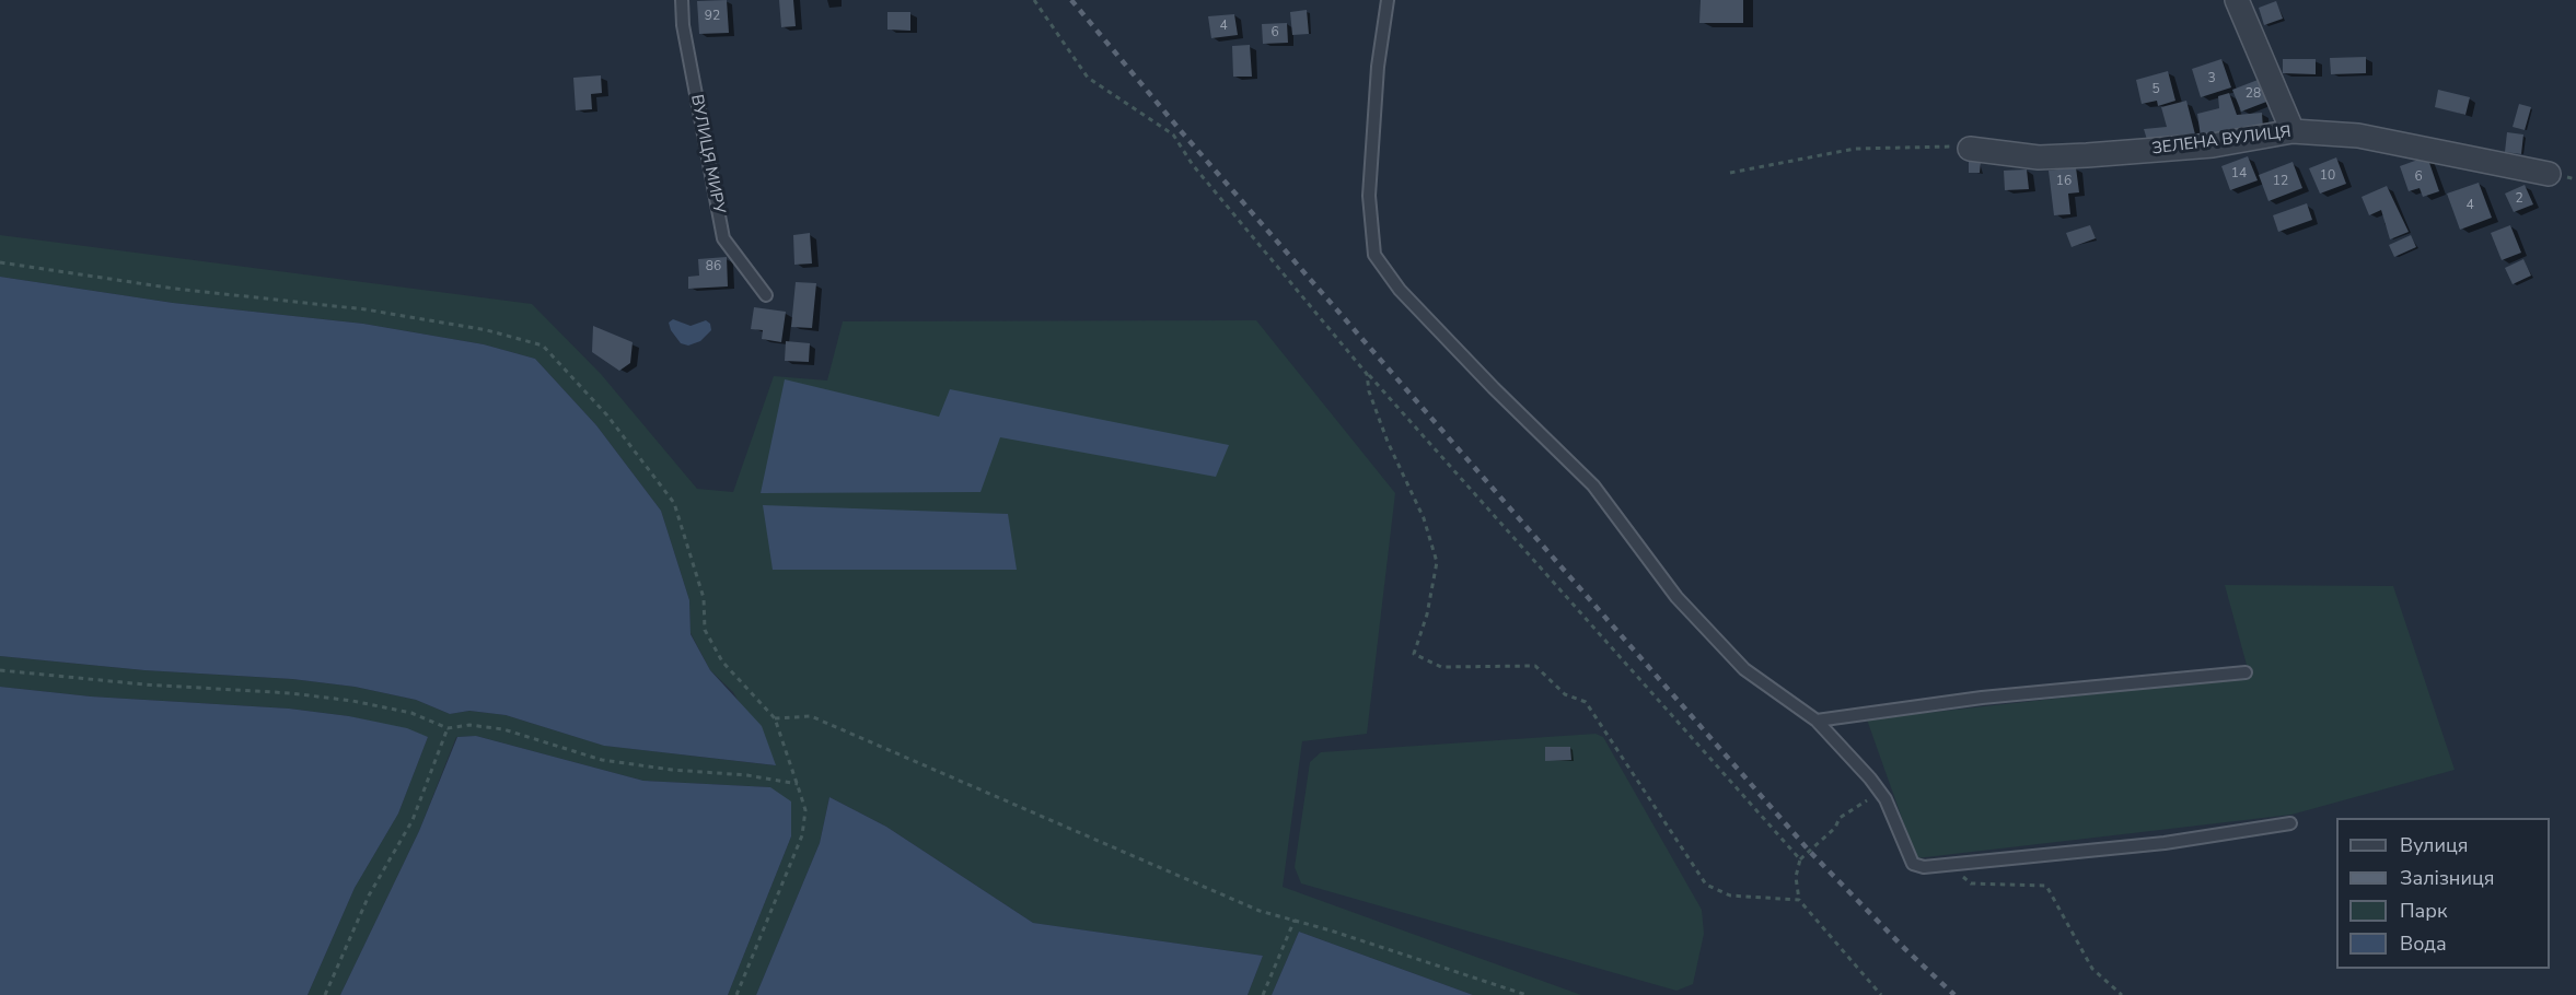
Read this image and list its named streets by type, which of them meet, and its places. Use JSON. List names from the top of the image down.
{
  "streets": {
    "street": ["ЗЕЛЕНА ВУЛИЦЯ"],
    "lane": ["ВУЛИЦЯ МИРУ"]
  },
  "house_numbers": [
    "92",
    "4",
    "6",
    "3",
    "5",
    "28",
    "14",
    "10",
    "6",
    "16",
    "12",
    "2",
    "4",
    "86"
  ],
  "legend": [
    "Вулиця",
    "Залізниця",
    "Парк",
    "Вода"
  ]
}
